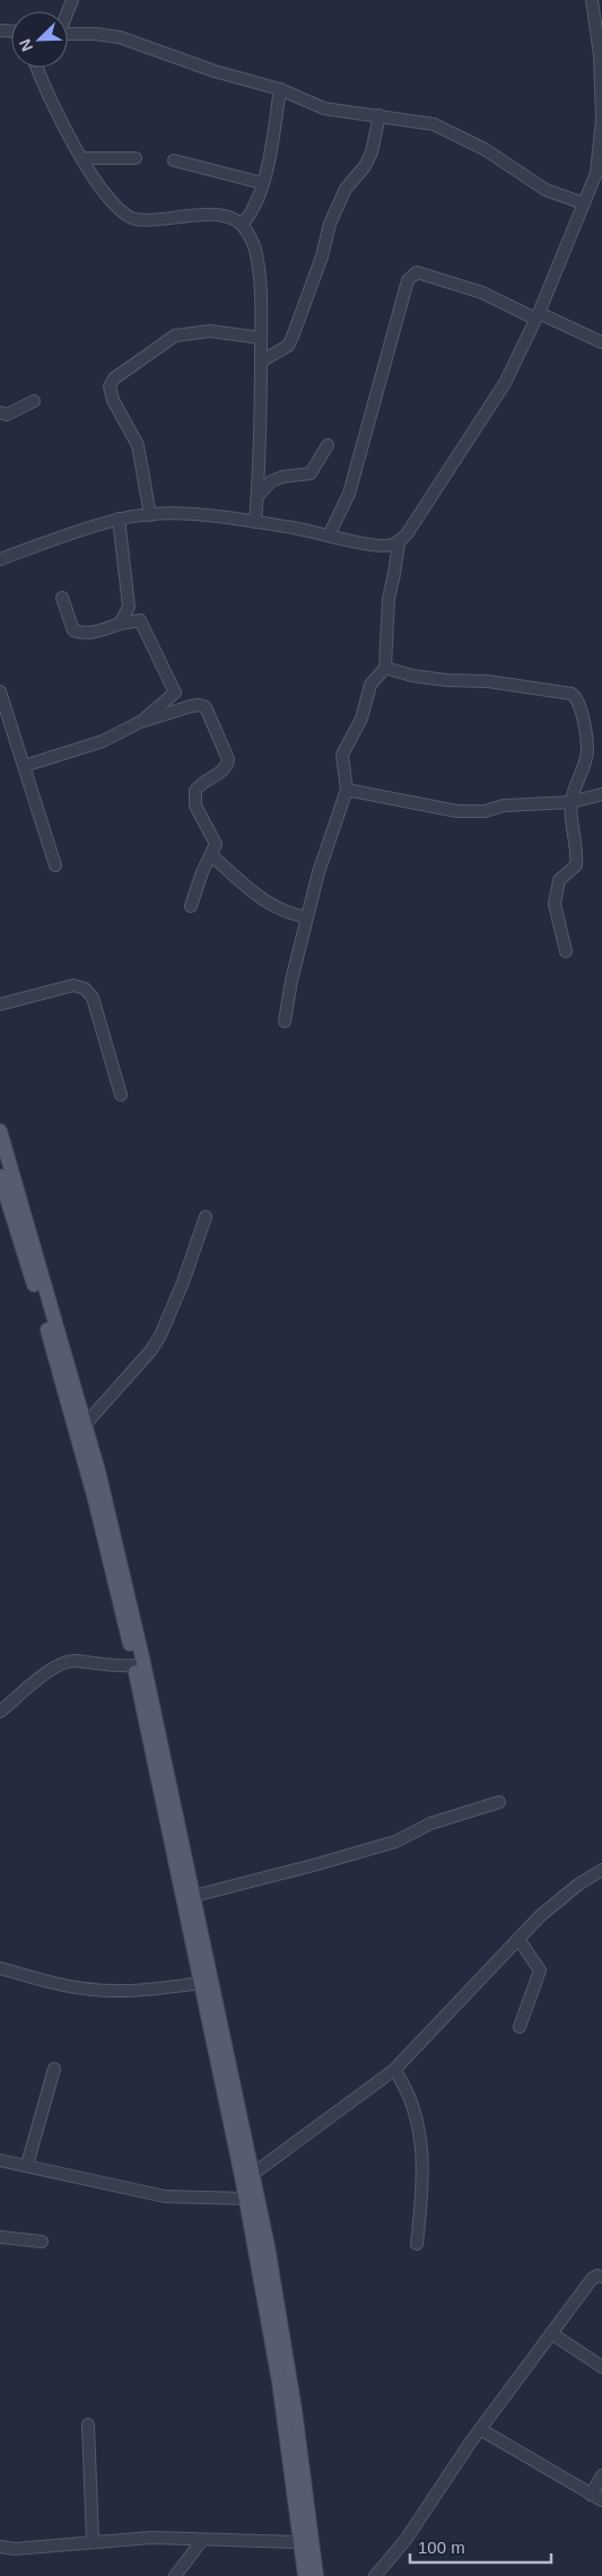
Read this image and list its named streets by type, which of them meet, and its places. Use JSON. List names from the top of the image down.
{
  "scale_bar": "100 m",
  "north": "bottom left"
}
